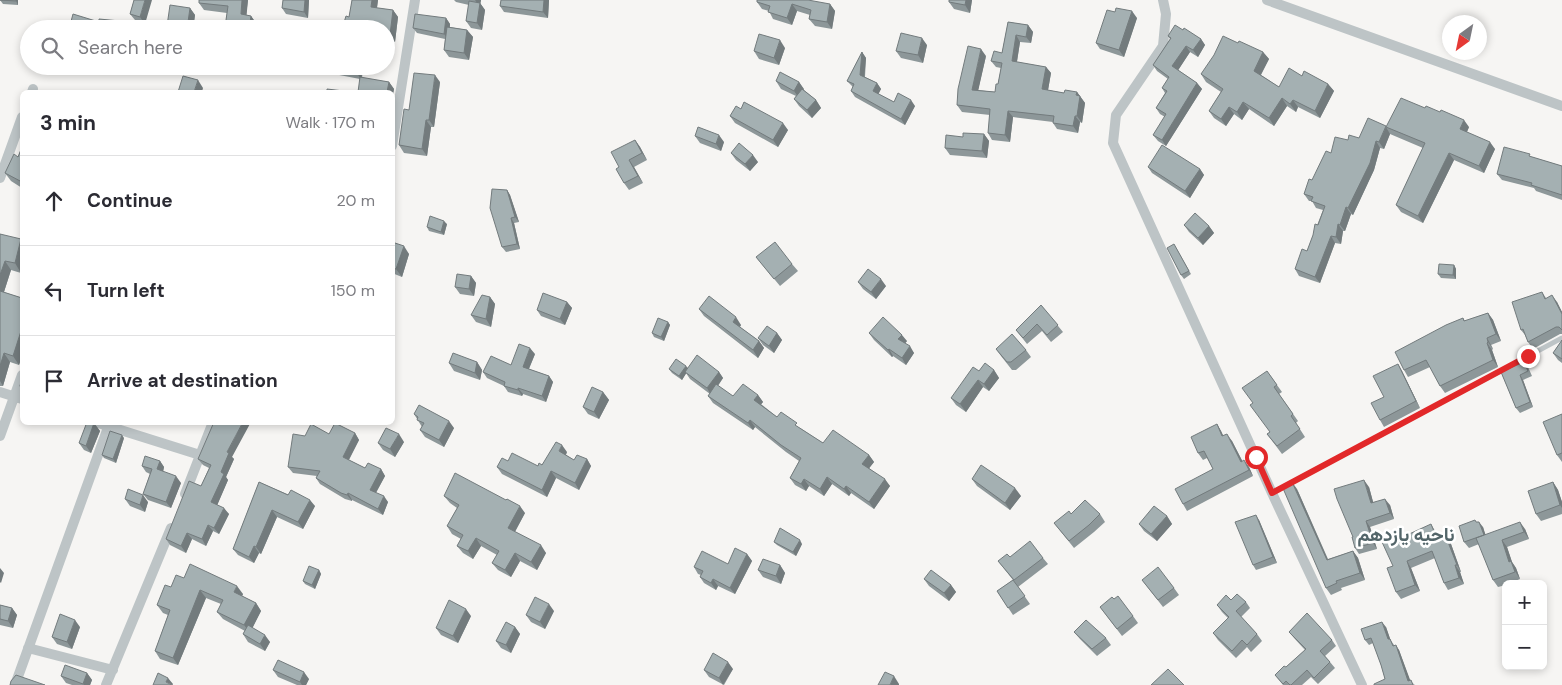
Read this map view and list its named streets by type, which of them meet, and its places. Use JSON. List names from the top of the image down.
{
  "districts": ["ناحیه یازدهم"],
  "north": "bottom left",
  "page": {
    "search": "Search here",
    "heading": ["3 min", "Walk · 170 m"],
    "list": [
      ["Continue", "20 m"],
      ["Turn left", "150 m"],
      "Arrive at destination"
    ],
    "map_buttons": ["+", "−"]
  }
}
